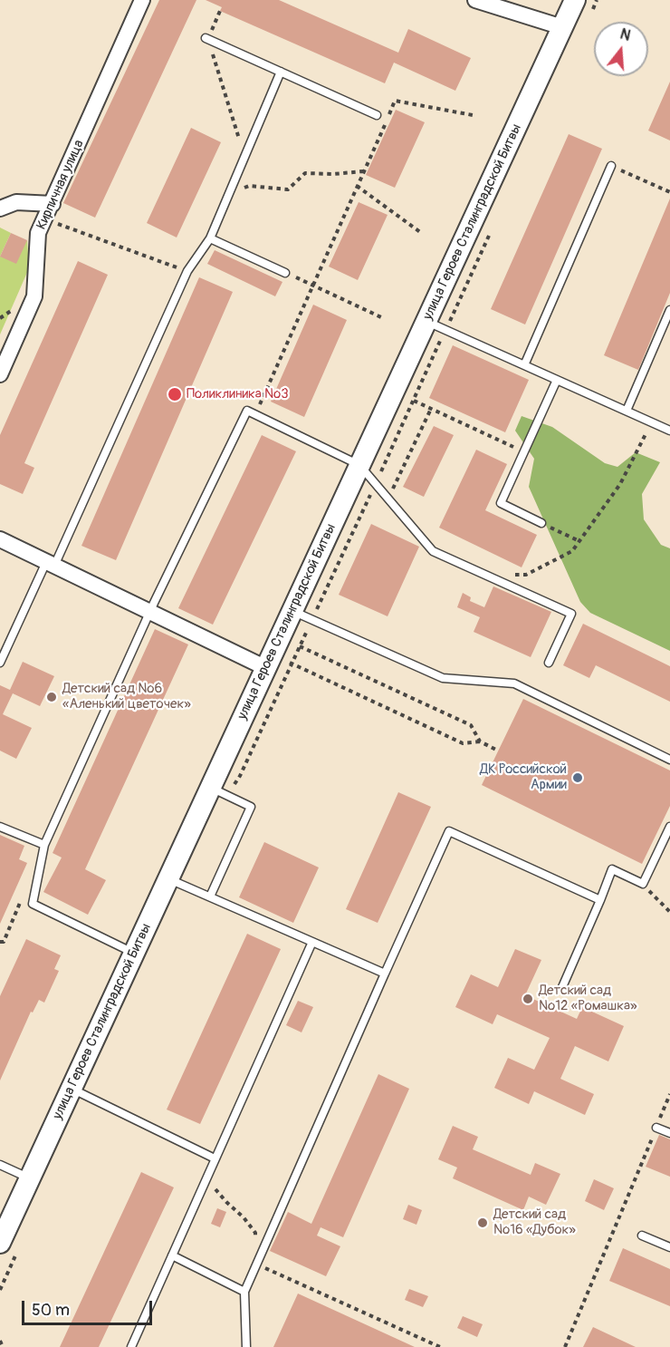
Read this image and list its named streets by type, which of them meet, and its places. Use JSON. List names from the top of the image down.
{
  "streets": {
    "street": ["Кирпичная улица", "улица Героев Сталинградской Битвы"]
  },
  "places": [
    "Поликлиника №3",
    "Детский сад №6 «Аленький цветочек»",
    "ДК Российской Армии",
    "Детский сад №12 «Ромашка»",
    "Детский сад №16 «Дубок»"
  ],
  "scale_bar": "50 m",
  "north": "top"
}
